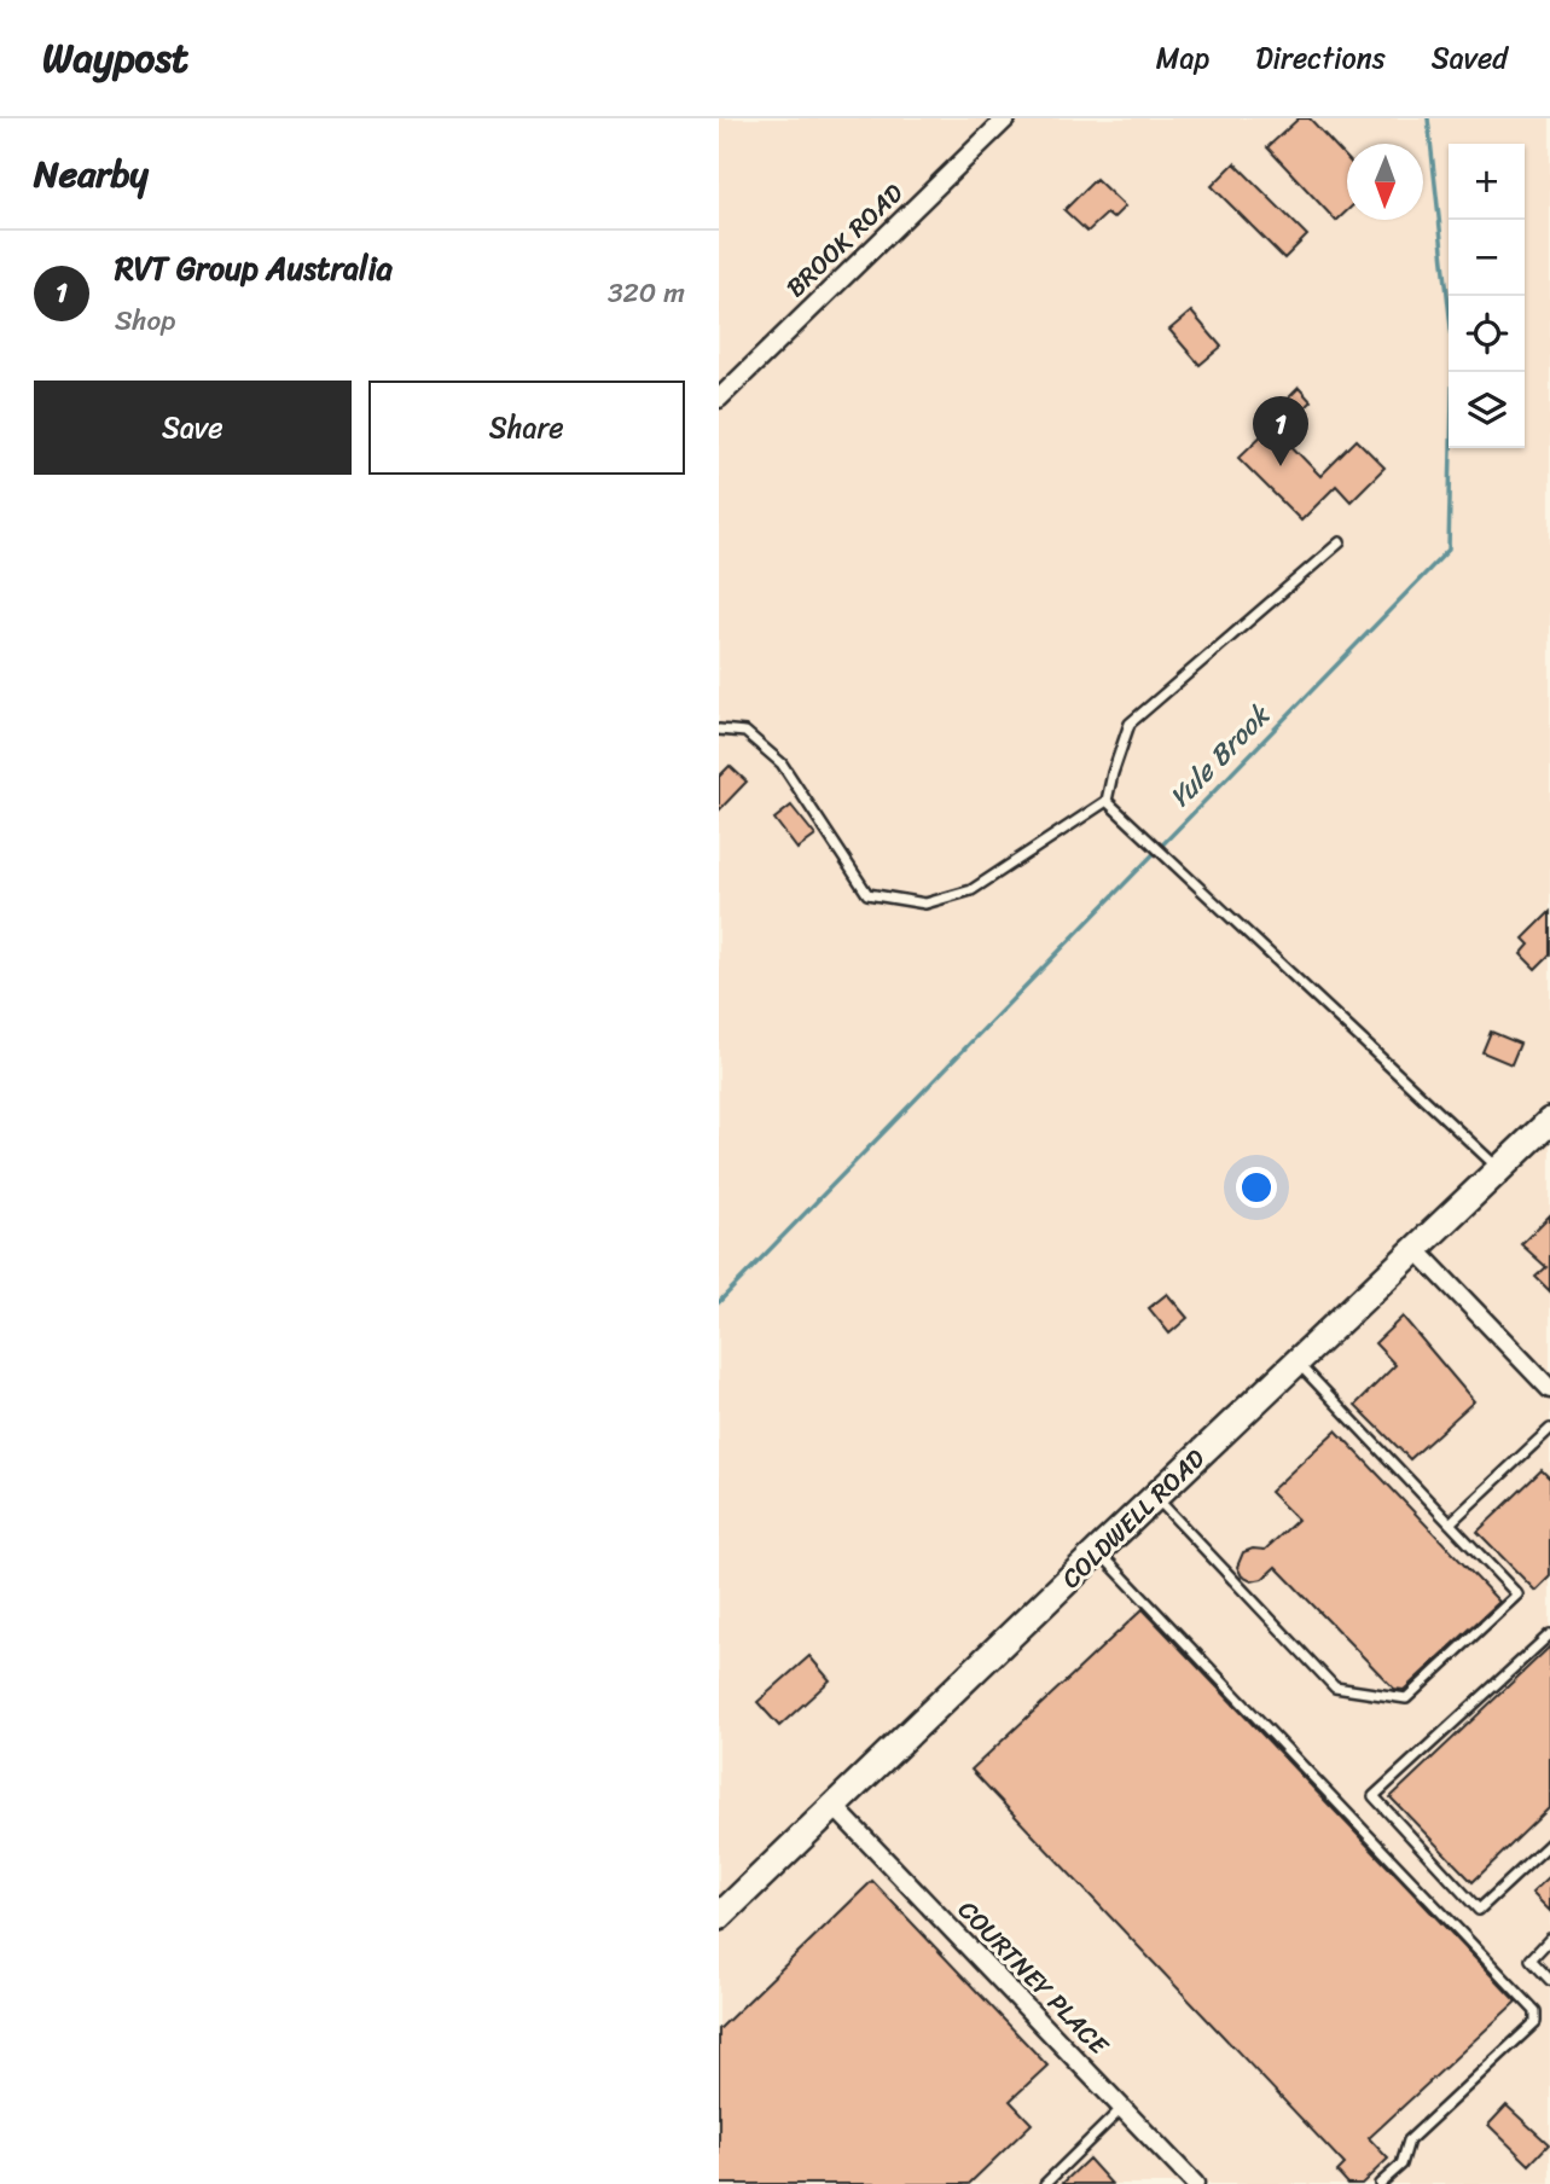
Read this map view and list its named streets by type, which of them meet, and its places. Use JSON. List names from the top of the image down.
{
  "streets": {
    "street": ["BROOK ROAD", "COLDWELL ROAD", "COURTNEY PLACE"]
  },
  "crossings": [
    ["COLDWELL ROAD", "COURTNEY PLACE"]
  ],
  "water": ["Yule Brook"],
  "north": "bottom",
  "page": {
    "header": "Waypost",
    "nav": ["Map", "Directions", "Saved"],
    "heading": "Nearby",
    "map_buttons": ["+", "−"],
    "list": [
      {
        "mark": "1",
        "name": "RVT Group Australia",
        "note": "Shop",
        "value": "320 m"
      }
    ],
    "buttons": ["Save", "Share"],
    "pins": "1"
  }
}
